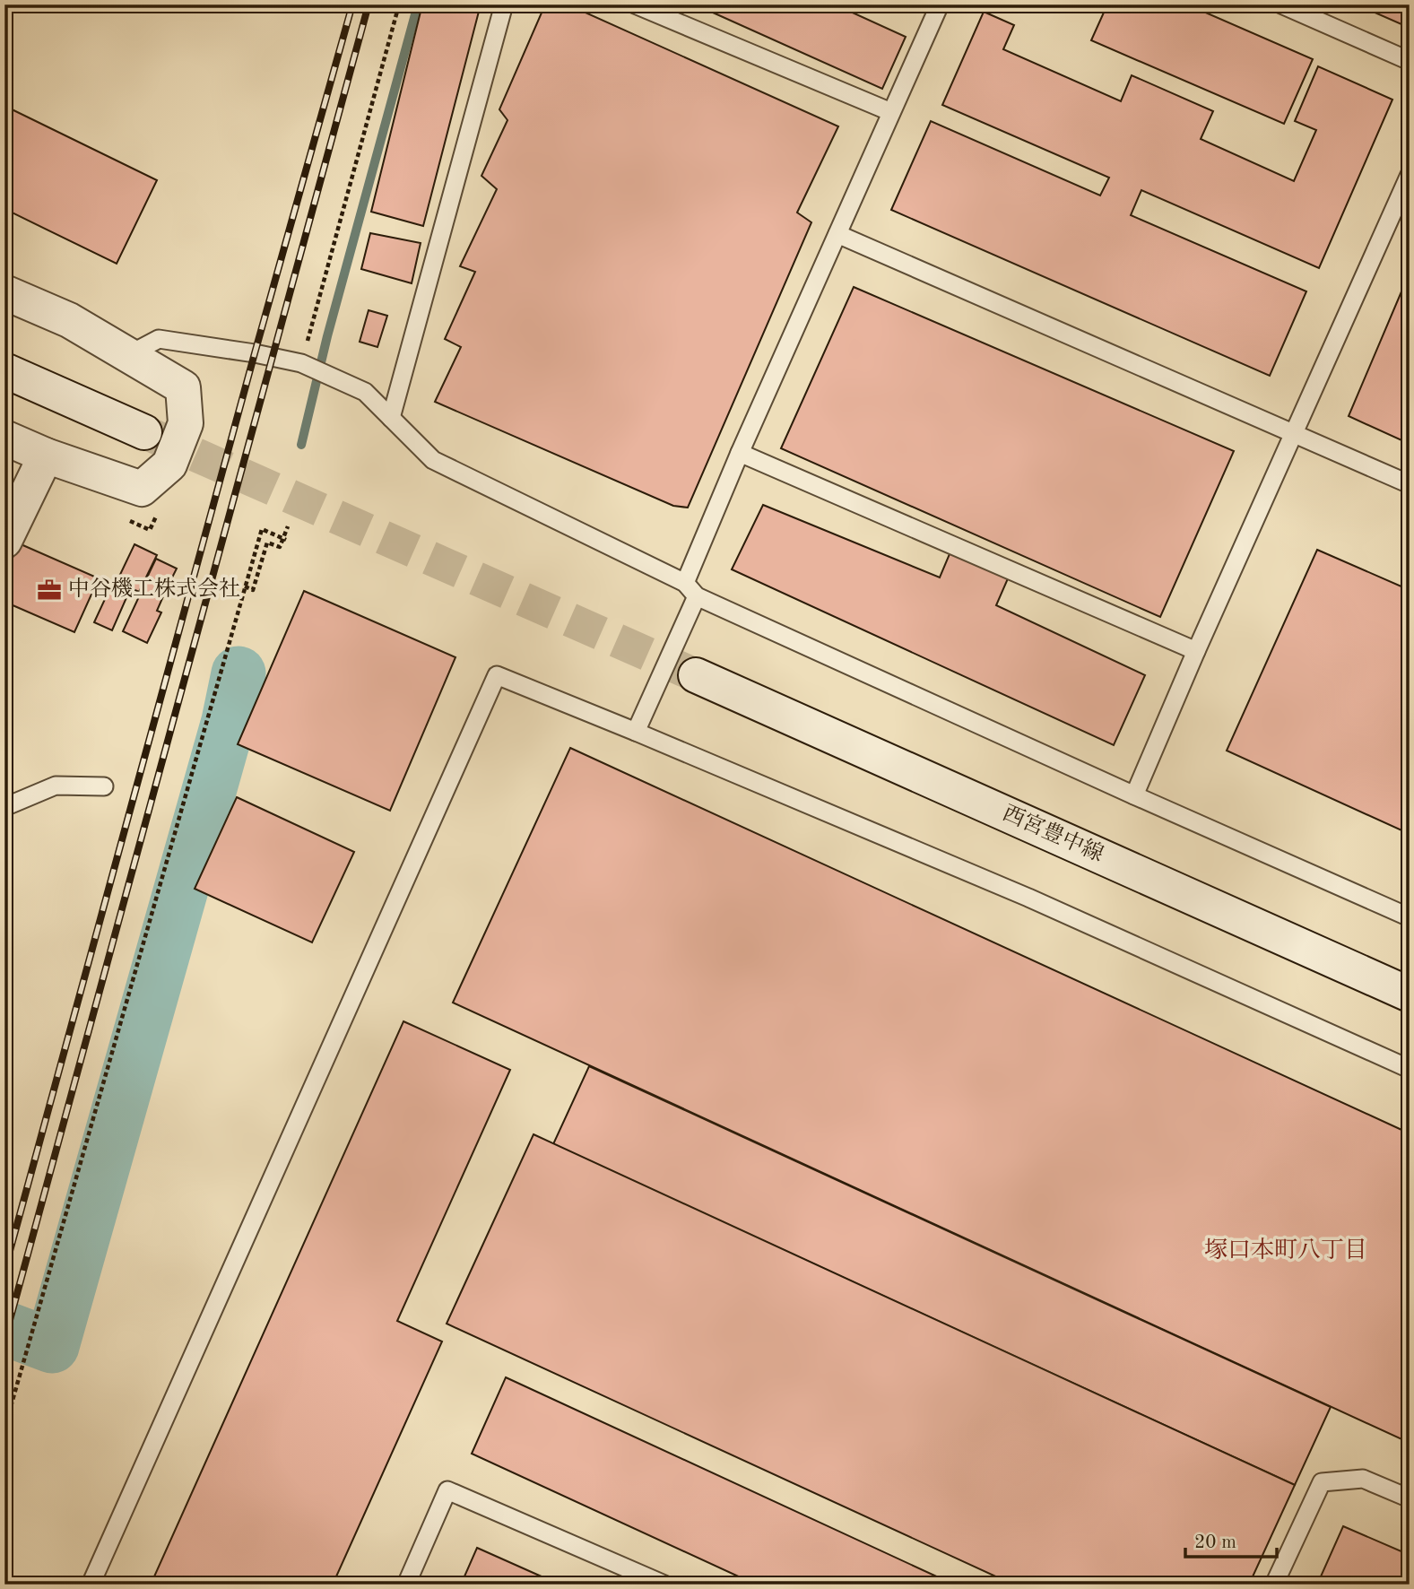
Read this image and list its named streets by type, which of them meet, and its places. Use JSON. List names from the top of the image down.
{
  "streets": {
    "main road": ["西宮豊中線"]
  },
  "districts": ["塚口本町八丁目"],
  "places": {
    "office": ["中谷機工株式会社"]
  },
  "scale_bar": "20 m"
}
